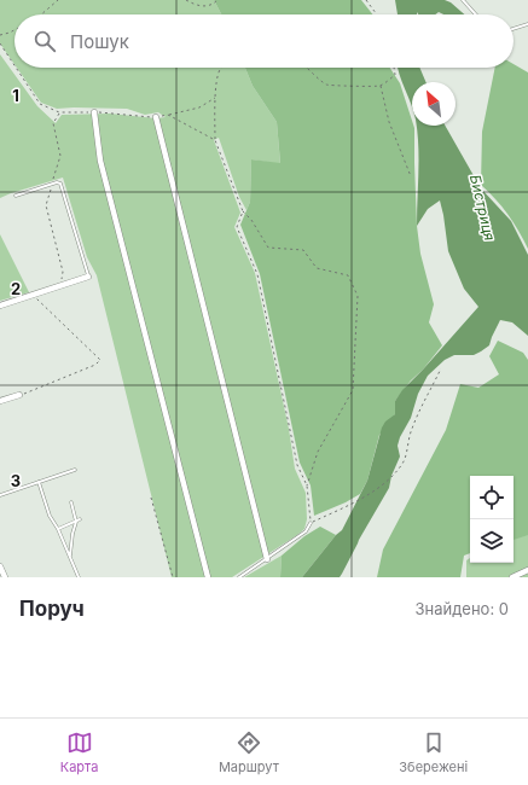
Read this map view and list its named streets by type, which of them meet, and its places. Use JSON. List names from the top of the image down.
{
  "water": ["Бистриця"],
  "north": "top left",
  "page": {
    "search": "Пошук",
    "heading": ["Поруч", "Знайдено: 0"],
    "nav": ["Карта", "Маршрут", "Збережені"]
  },
  "grid": {
    "rows": ["1", "2", "3"]
  }
}
